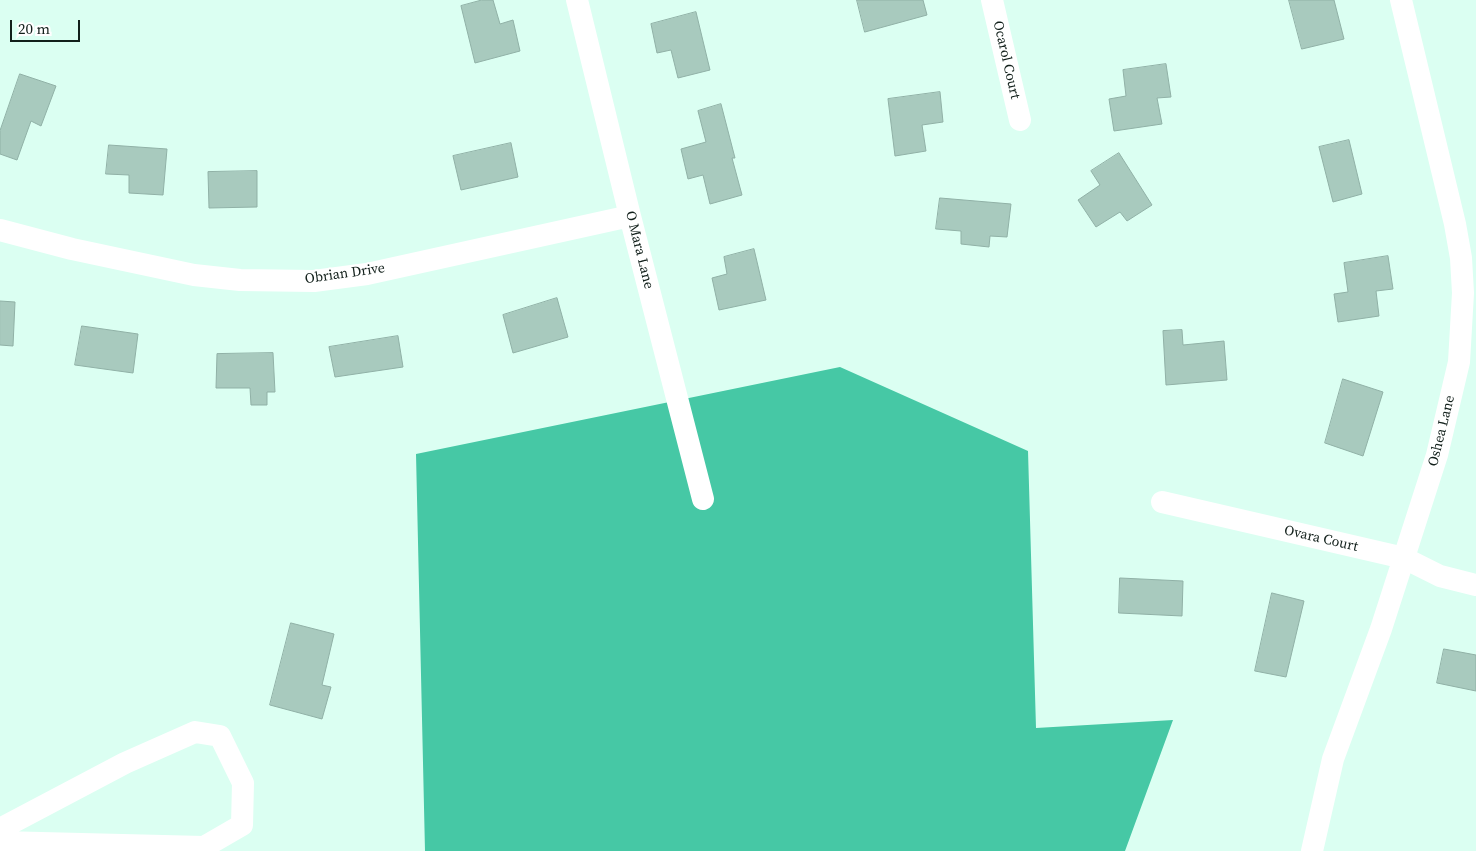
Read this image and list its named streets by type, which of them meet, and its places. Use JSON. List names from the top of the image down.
{
  "streets": {
    "street": [
      "Ocarol Court",
      "O Mara Lane",
      "Obrian Drive",
      "Oshea Lane",
      "Ovara Court"
    ]
  },
  "crossings": [
    ["O Mara Lane", "Obrian Drive"],
    ["Oshea Lane", "Ovara Court"]
  ],
  "scale_bar": "20 m"
}
